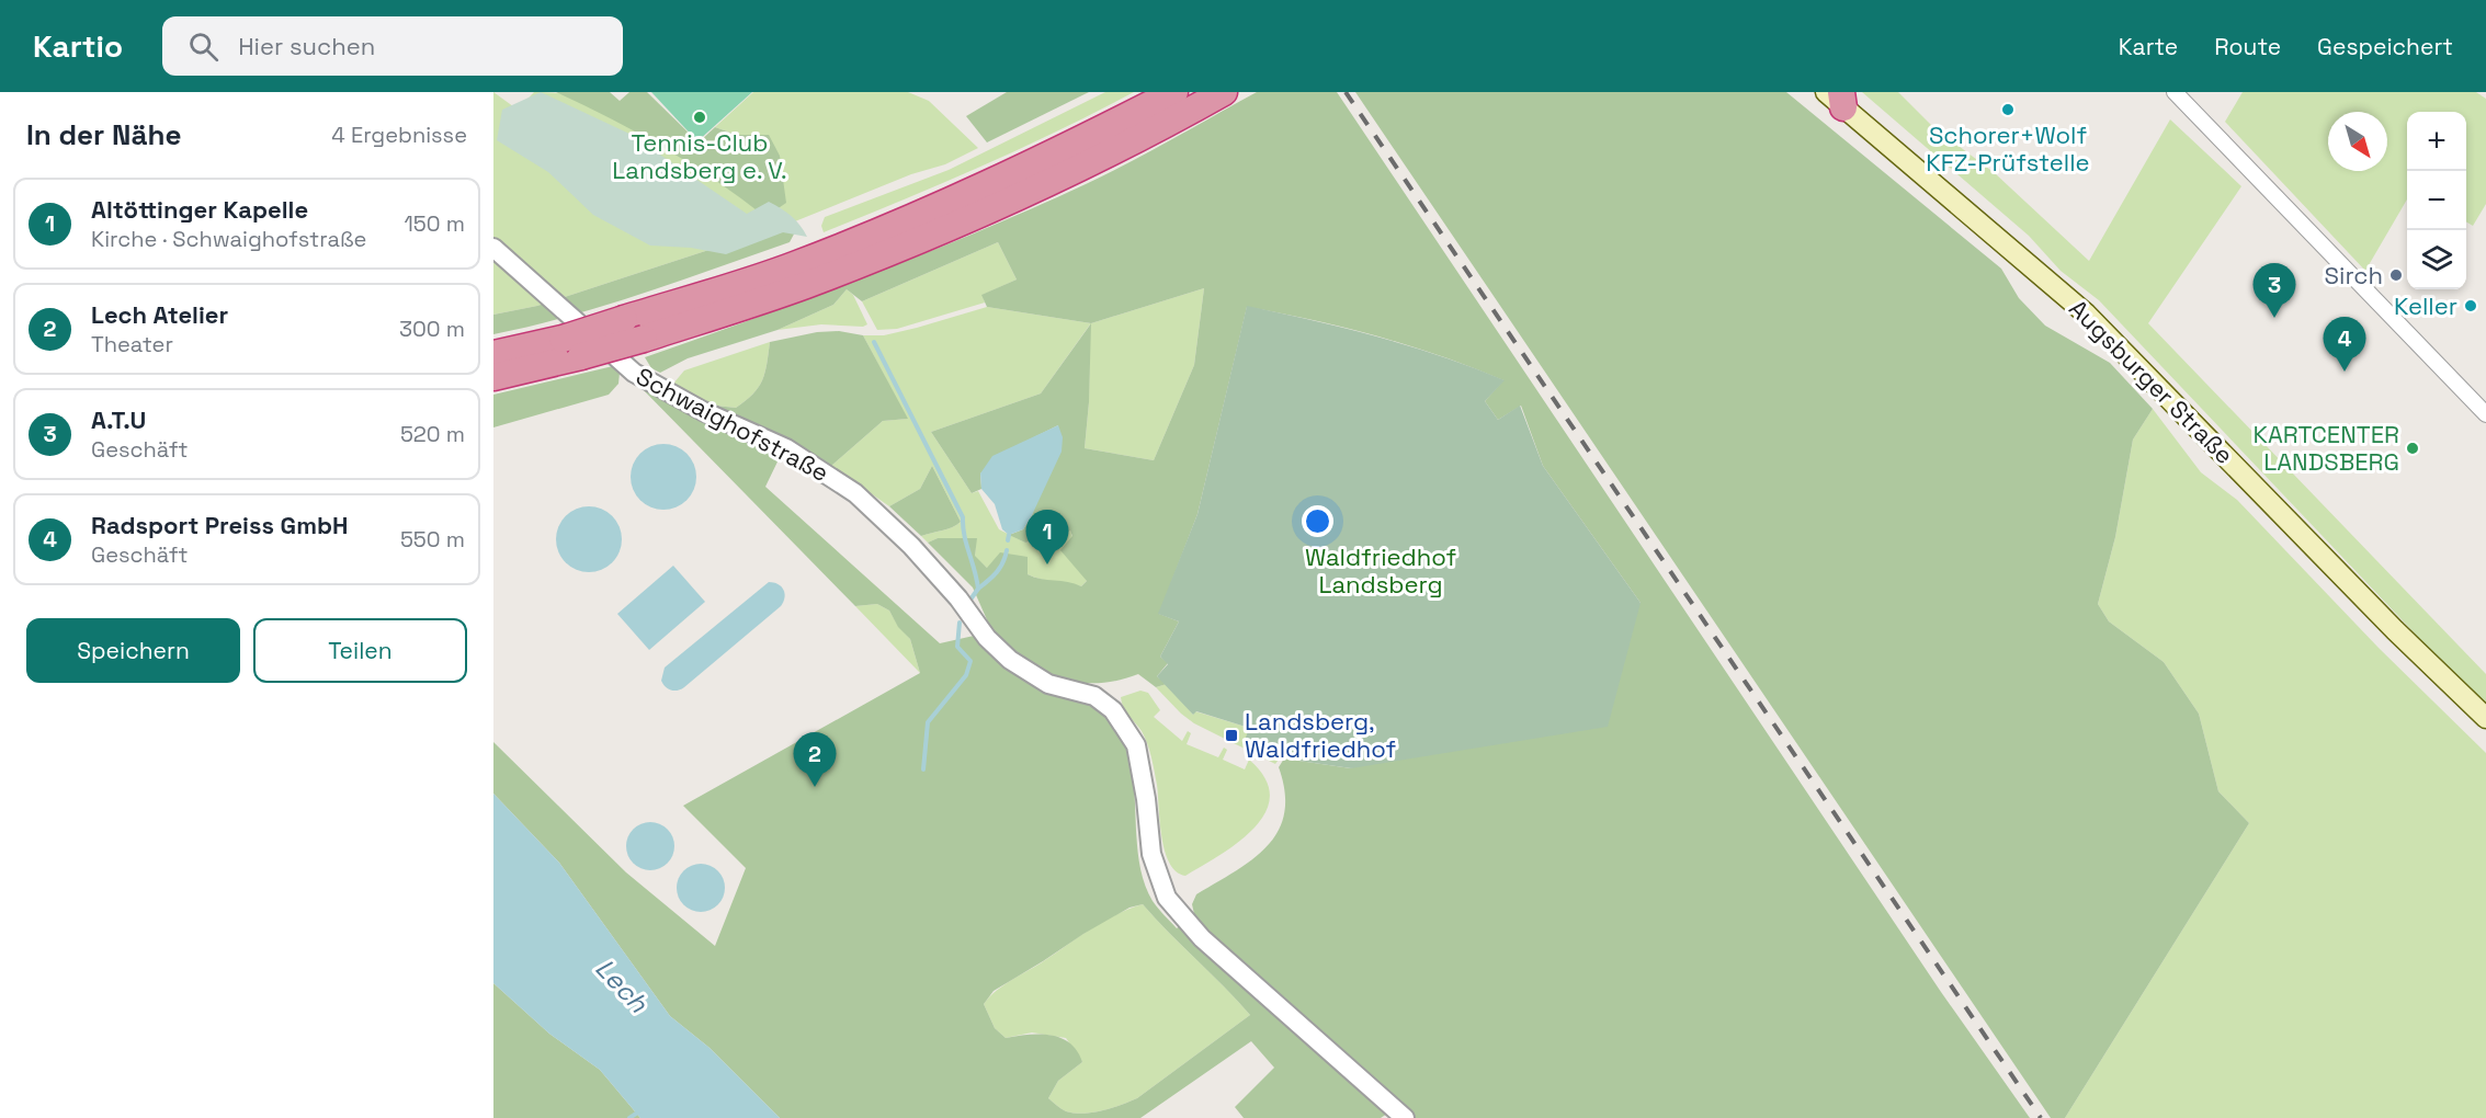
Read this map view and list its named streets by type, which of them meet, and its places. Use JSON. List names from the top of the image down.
{
  "streets": {
    "main road": ["Augsburger Straße"],
    "street": ["Schwaighofstraße"]
  },
  "water": ["Lech"],
  "parks": ["Waldfriedhof Landsberg"],
  "places": {
    "other": [
      "Schorer+Wolf KFZ-Prüfstelle",
      "Tennis-Club Landsberg e. V.",
      "Sirch",
      "Keller",
      "KARTCENTER LANDSBERG"
    ],
    "transit": ["Landsberg, Waldfriedhof"]
  },
  "north": "bottom right",
  "page": {
    "header": "Kartio",
    "search": "Hier suchen",
    "nav": ["Karte", "Route", "Gespeichert"],
    "heading": ["In der Nähe", "4 Ergebnisse"],
    "map_buttons": ["+", "−"],
    "list": [
      {
        "mark": "1",
        "name": "Altöttinger Kapelle",
        "note": "Kirche · Schwaighofstraße",
        "value": "150 m"
      },
      {
        "mark": "2",
        "name": "Lech Atelier",
        "note": "Theater",
        "value": "300 m"
      },
      {
        "mark": "3",
        "name": "A.T.U",
        "note": "Geschäft",
        "value": "520 m"
      },
      {
        "mark": "4",
        "name": "Radsport Preiss GmbH",
        "note": "Geschäft",
        "value": "550 m"
      }
    ],
    "pins": [
      "3",
      "4",
      "1",
      "2"
    ],
    "buttons": ["Speichern", "Teilen"]
  }
}
